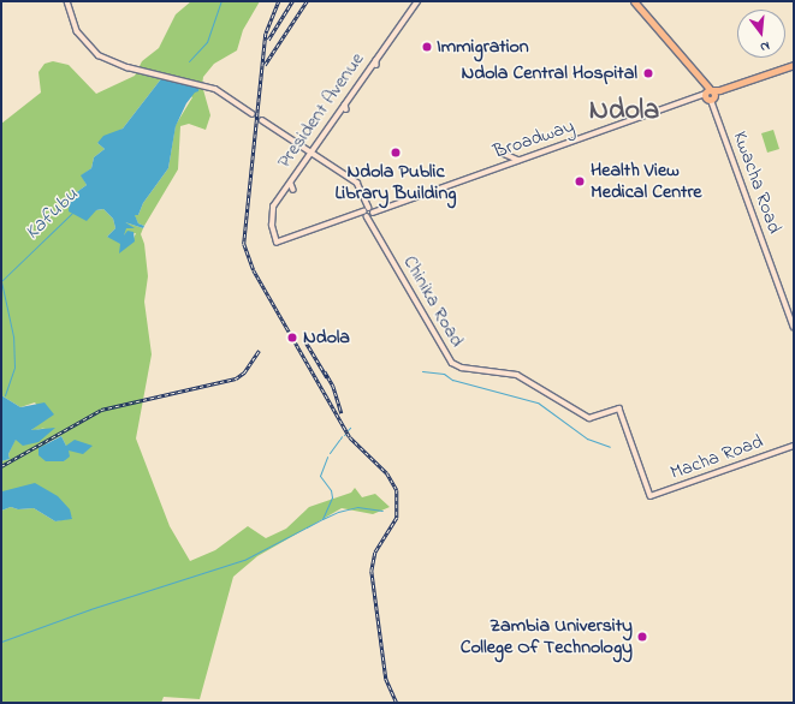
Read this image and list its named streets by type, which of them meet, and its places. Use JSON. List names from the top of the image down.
{
  "streets": {
    "main road": [
      "President Avenue",
      "Broadway",
      "Kwacha Road",
      "Chinika Road",
      "Macha Road"
    ]
  },
  "crossings": [
    ["President Avenue", "Broadway"],
    ["President Avenue", "Chinika Road"],
    ["Broadway", "Kwacha Road"],
    ["Broadway", "Chinika Road"],
    ["Chinika Road", "Macha Road"]
  ],
  "districts": ["Ndola"],
  "water": ["Kafubu"],
  "places": [
    "Immigration",
    "Ndola Central Hospital",
    "Ndola Public Library Building",
    "Health View Medical Centre",
    "Ndola",
    "Zambia University College Of Technology"
  ],
  "north": "bottom"
}
